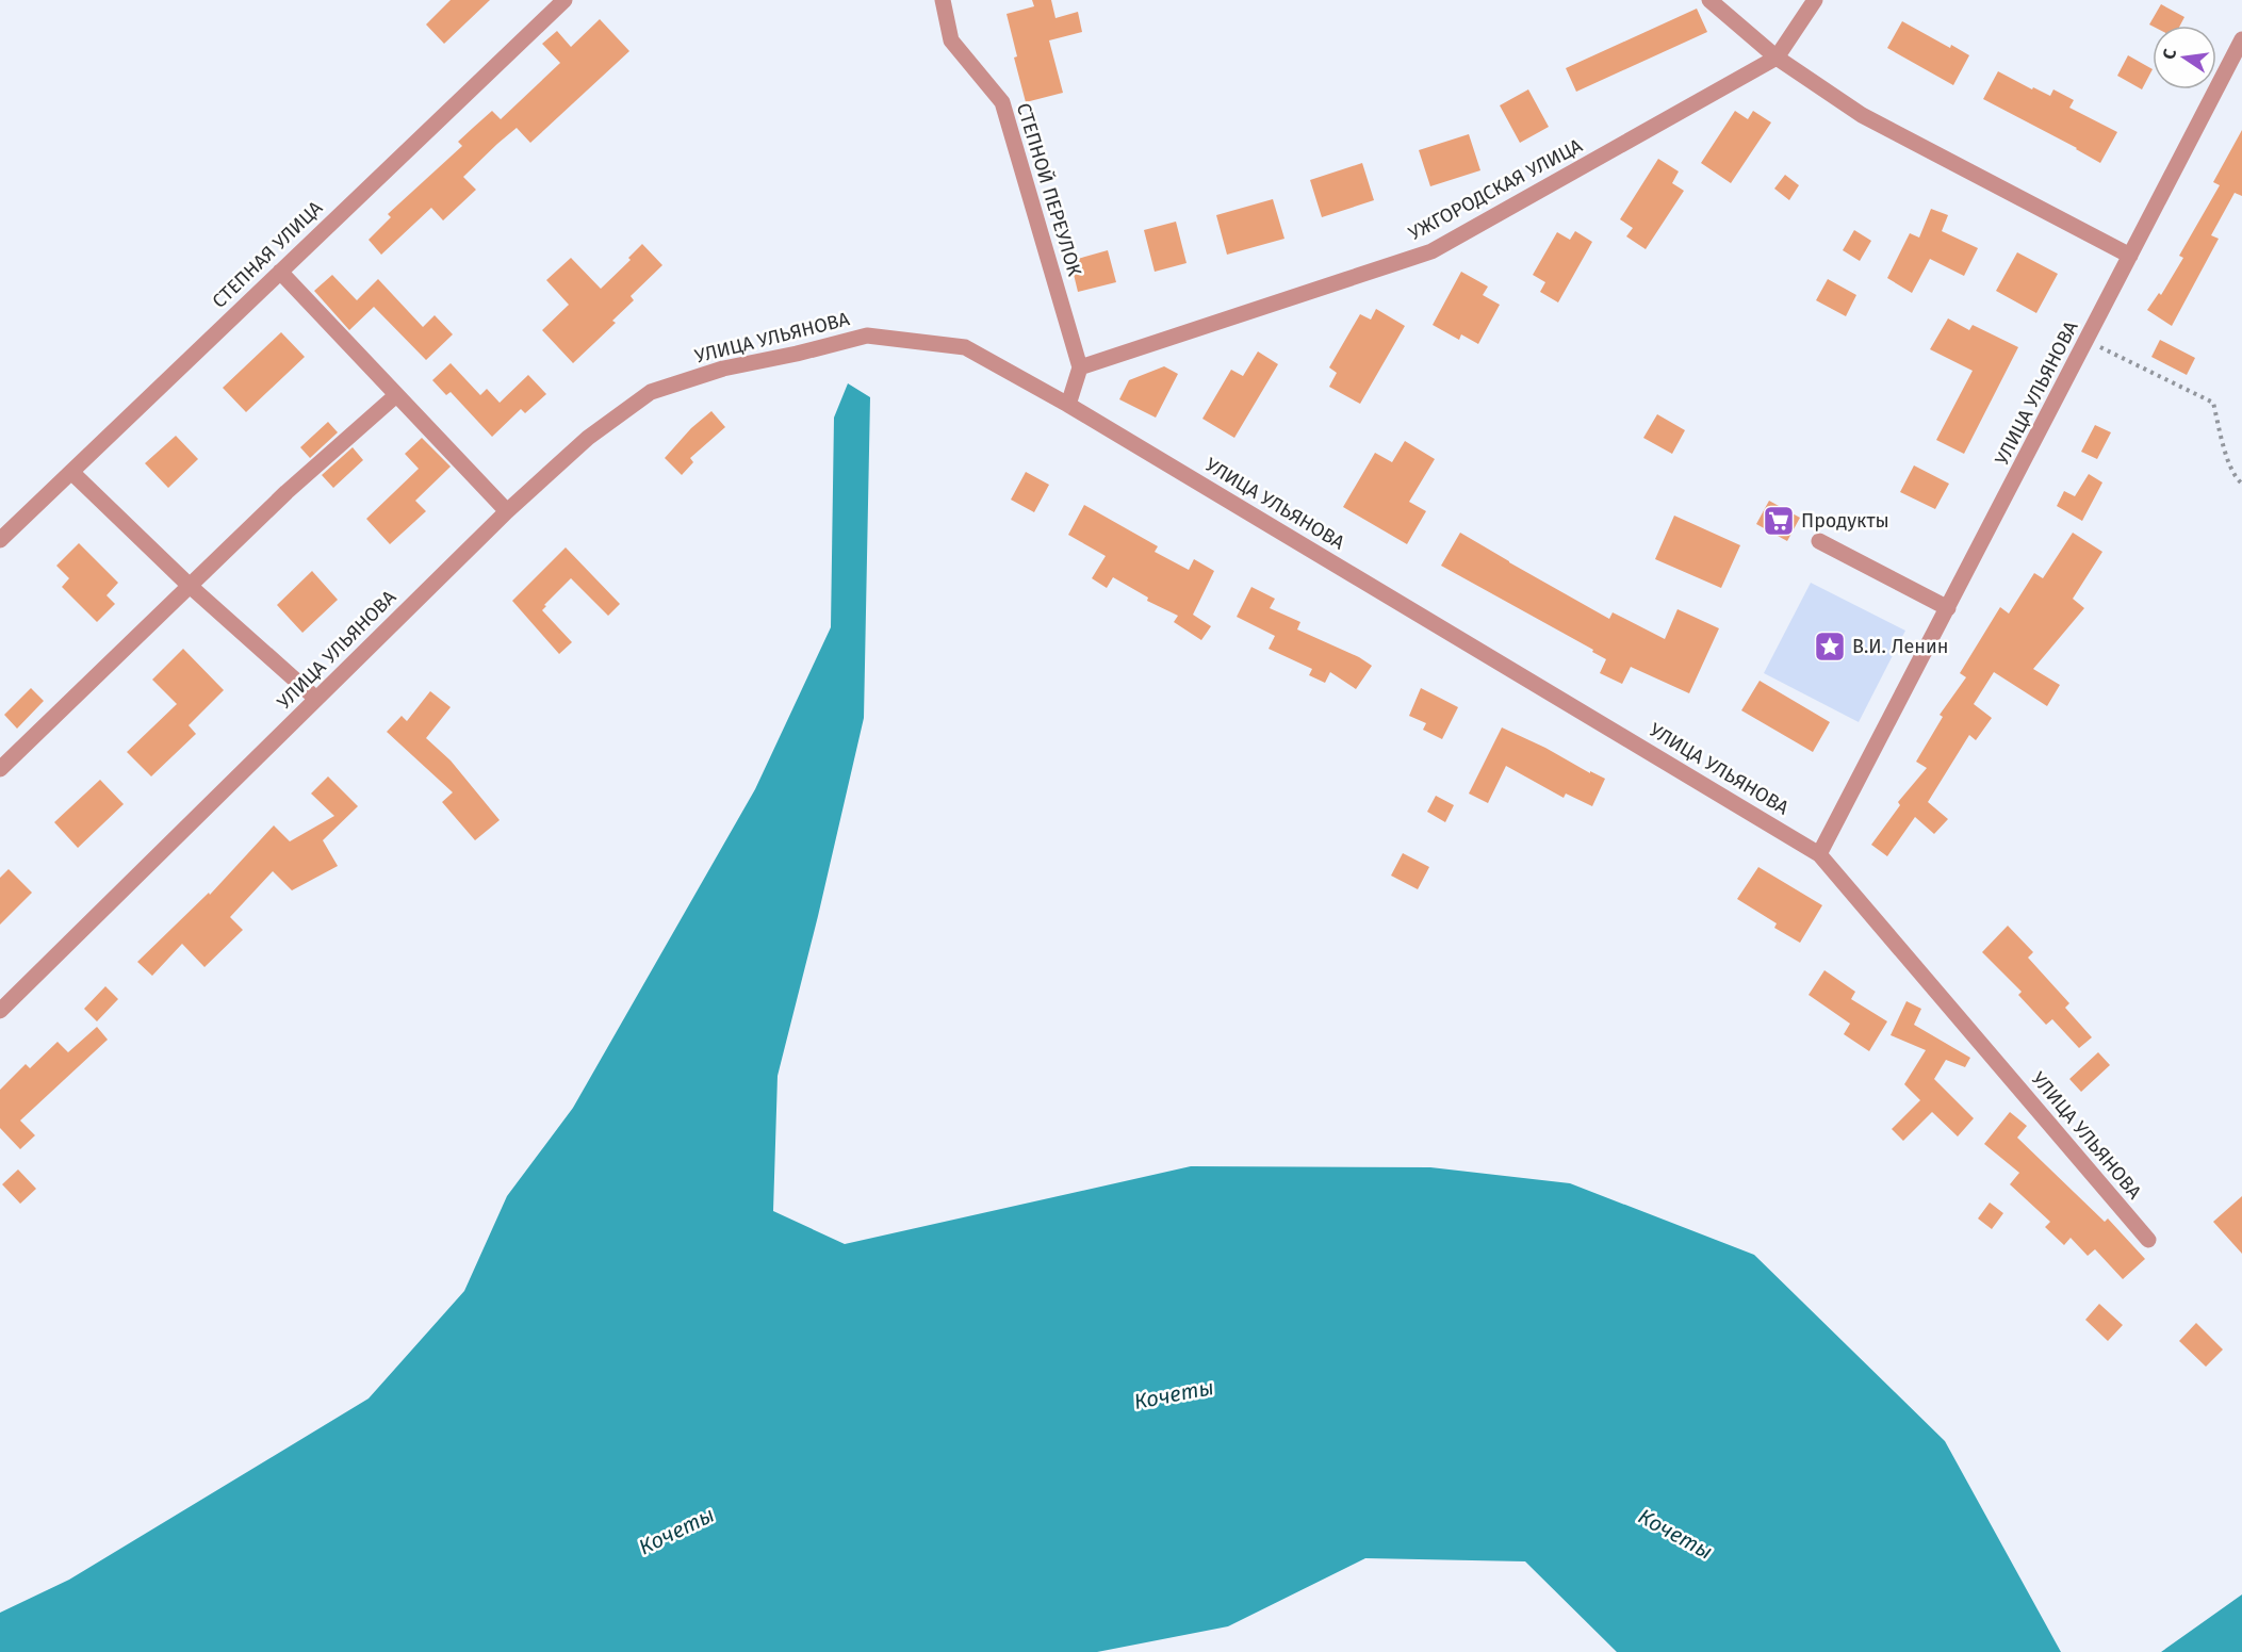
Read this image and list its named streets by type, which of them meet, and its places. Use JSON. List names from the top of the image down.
{
  "streets": {
    "street": [
      "СТЕПНОЙ ПЕРЕУЛОК",
      "УЖГОРОДСКАЯ УЛИЦА",
      "СТЕПНАЯ УЛИЦА",
      "УЛИЦА УЛЬЯНОВА"
    ]
  },
  "crossings": [
    ["СТЕПНОЙ ПЕРЕУЛОК", "УЖГОРОДСКАЯ УЛИЦА"]
  ],
  "water": ["Кочеты"],
  "places": {
    "supermarket": ["Продукты"],
    "place": ["В.И. Ленин"]
  },
  "north": "left"
}
